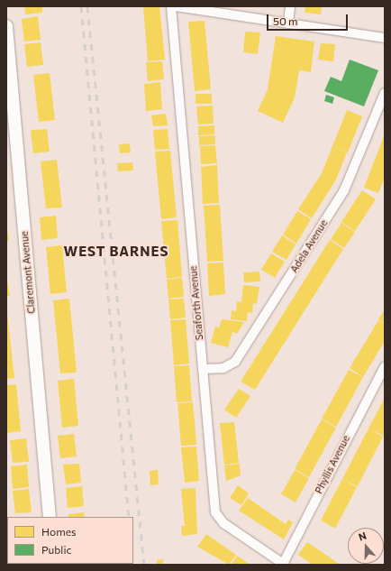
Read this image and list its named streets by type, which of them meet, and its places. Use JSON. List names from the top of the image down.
{
  "streets": {
    "street": [
      "Adela Avenue",
      "Claremont Avenue",
      "Seaforth Avenue",
      "Phyllis Avenue"
    ]
  },
  "crossings": [
    ["Adela Avenue", "Seaforth Avenue"],
    ["Seaforth Avenue", "Phyllis Avenue"]
  ],
  "districts": ["WEST BARNES"],
  "legend": ["Homes", "Public"],
  "scale_bar": "50 m",
  "north": "top"
}
